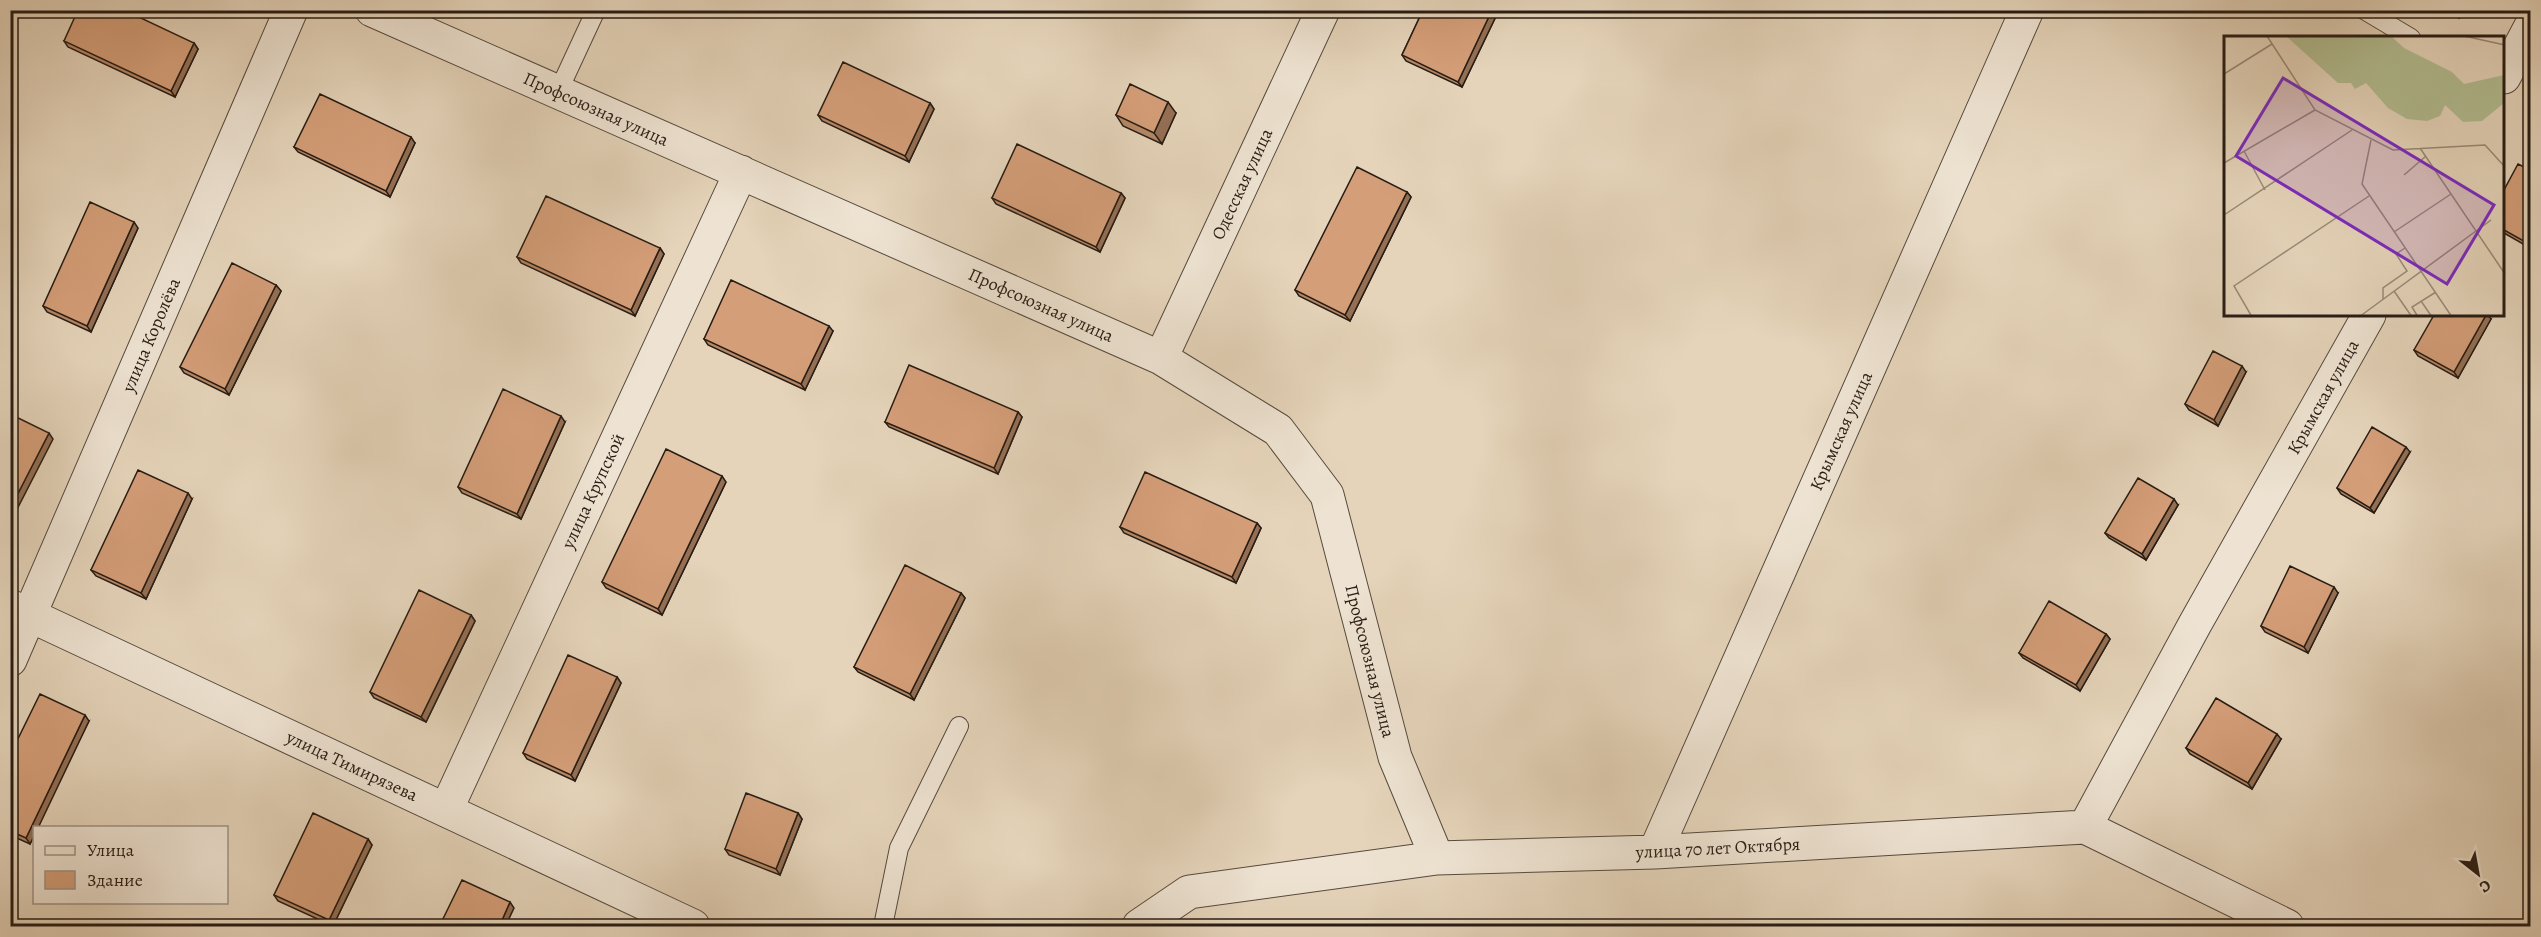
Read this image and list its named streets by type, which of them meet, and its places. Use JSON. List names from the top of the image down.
{
  "streets": {
    "street": [
      "Профсоюзная улица",
      "Одесская улица",
      "улица Королёва",
      "Крымская улица",
      "улица Крупской",
      "улица Тимирязева",
      "улица 70 лет Октября"
    ]
  },
  "crossings": [
    ["Профсоюзная улица", "Одесская улица"],
    ["Профсоюзная улица", "улица Крупской"],
    ["Профсоюзная улица", "улица 70 лет Октября"],
    ["улица Королёва", "улица Тимирязева"],
    ["Крымская улица", "улица 70 лет Октября"],
    ["улица Крупской", "улица Тимирязева"]
  ],
  "legend": ["Улица", "Здание"],
  "north": "bottom right"
}
